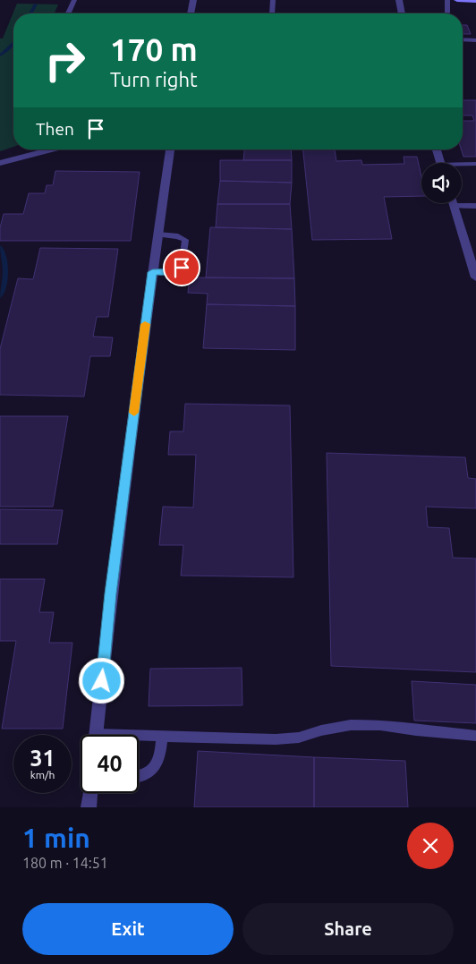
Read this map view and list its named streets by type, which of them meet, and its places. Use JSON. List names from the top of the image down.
{
  "page": {
    "turn": ["170 m", "Turn right"],
    "then": "Then",
    "speed": "31 km/h",
    "limit": "40",
    "heading": ["1 min", "180 m · 14:51"],
    "buttons": ["Exit", "Share"]
  }
}
